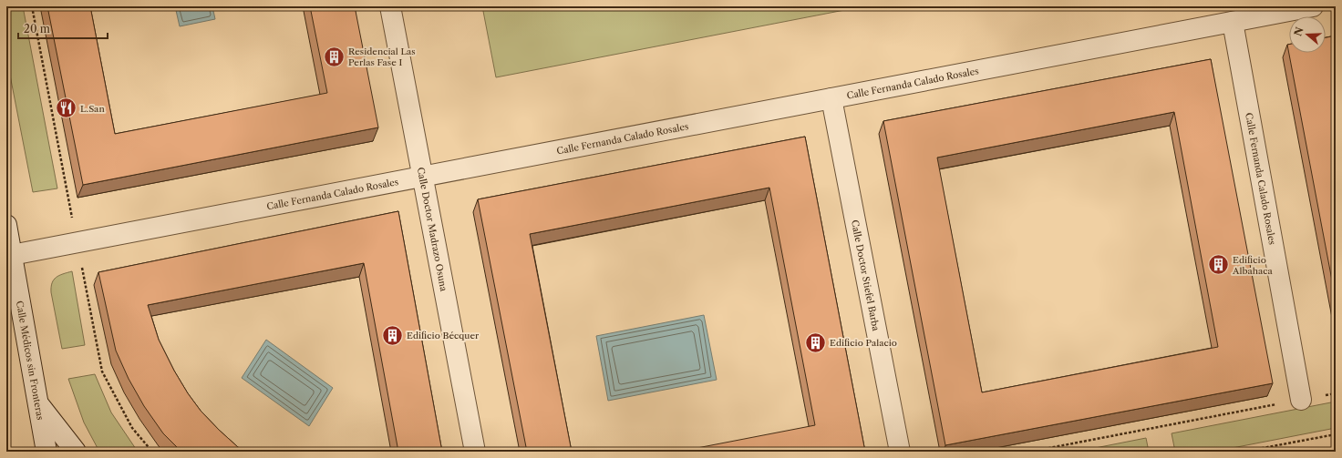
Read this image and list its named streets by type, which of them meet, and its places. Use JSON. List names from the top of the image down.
{
  "streets": {
    "street": [
      "Calle Fernanda Calado Rosales",
      "Calle Doctor Madrazo Osuna",
      "Calle Doctor Stiefel Barba",
      "Calle Médicos sin Fronteras"
    ]
  },
  "crossings": [
    ["Calle Fernanda Calado Rosales", "Calle Doctor Madrazo Osuna"],
    ["Calle Fernanda Calado Rosales", "Calle Doctor Stiefel Barba"],
    ["Calle Fernanda Calado Rosales", "Calle Médicos sin Fronteras"]
  ],
  "places": {
    "building": [
      "Residencial Las Perlas Fase I",
      "Edificio Albahaca",
      "Edificio Bécquer",
      "Edificio Palacio"
    ],
    "restaurant": ["L.San"]
  },
  "scale_bar": "20 m",
  "north": "left"
}
